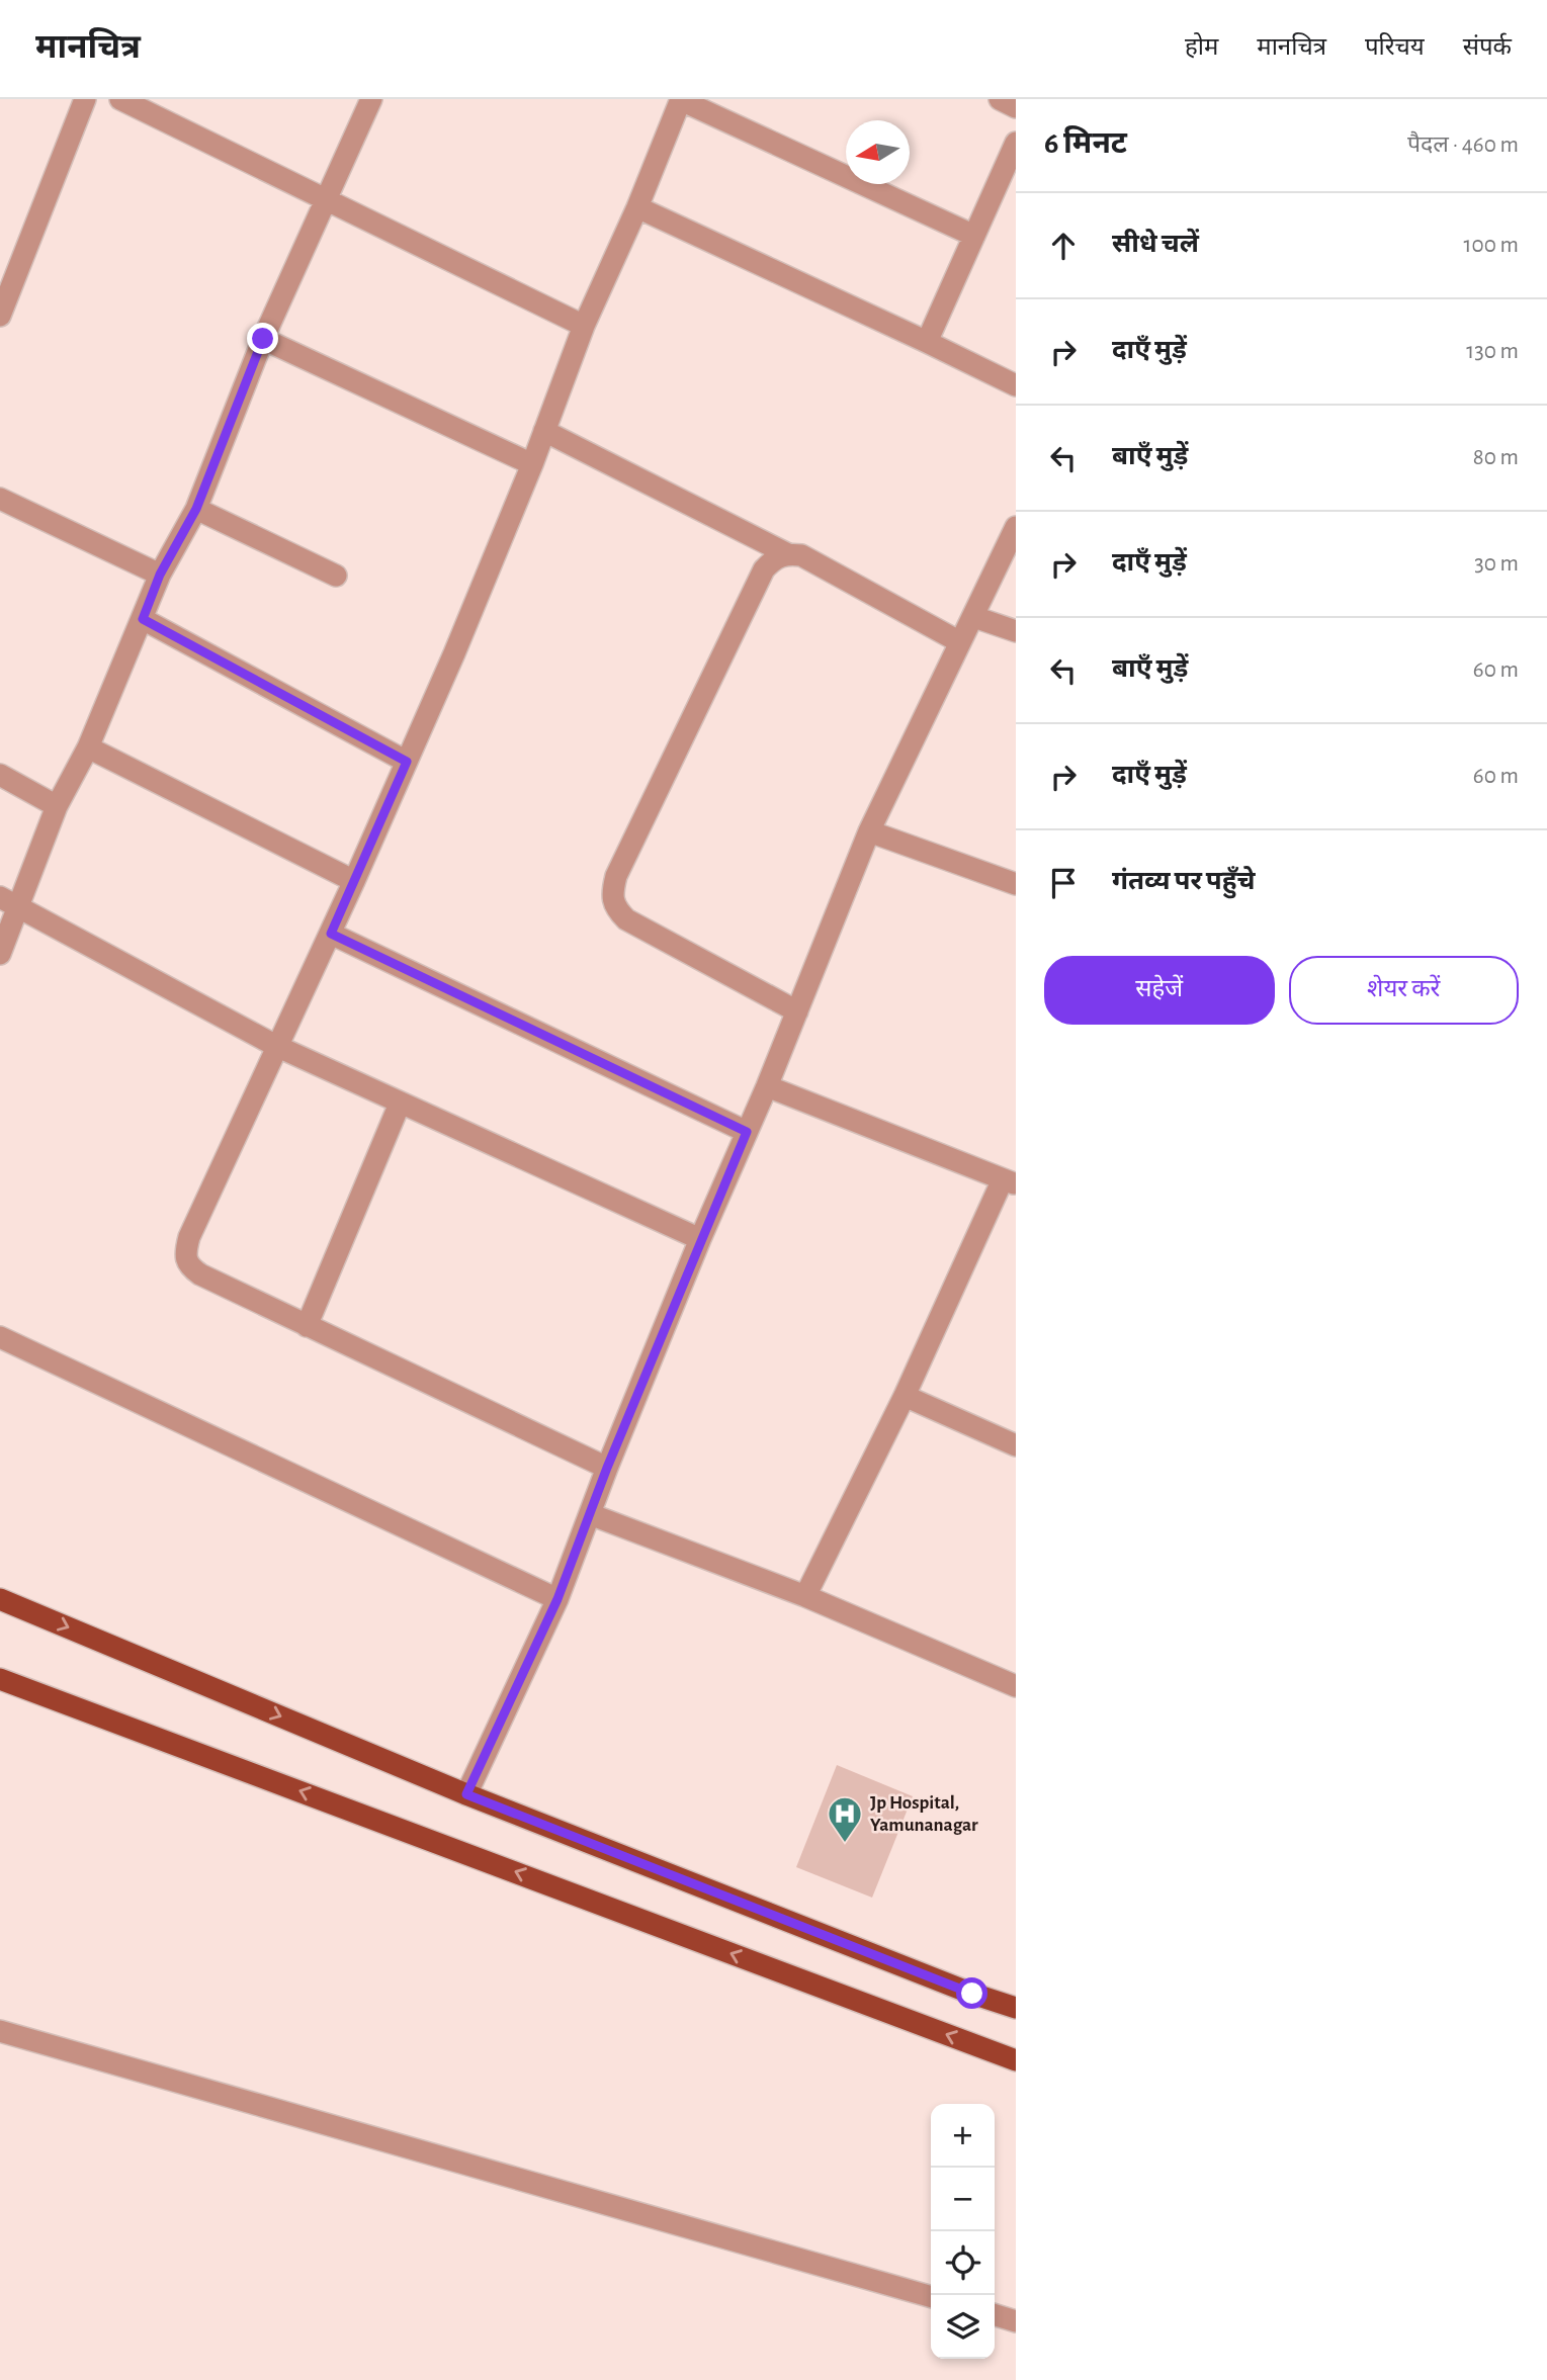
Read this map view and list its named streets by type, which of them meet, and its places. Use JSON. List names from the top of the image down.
{
  "places": {
    "hospital": ["Jp Hospital, Yamunanagar"]
  },
  "north": "left",
  "page": {
    "header": "मानचित्र",
    "nav": [
      "होम",
      "मानचित्र",
      "परिचय",
      "संपर्क"
    ],
    "heading": ["6 मिनट", "पैदल · 460 m"],
    "list": [
      ["सीधे चलें", "100 m"],
      ["दाएँ मुड़ें", "130 m"],
      ["बाएँ मुड़ें", "80 m"],
      ["दाएँ मुड़ें", "30 m"],
      ["बाएँ मुड़ें", "60 m"],
      ["दाएँ मुड़ें", "60 m"],
      "गंतव्य पर पहुँचे"
    ],
    "buttons": ["सहेजें", "शेयर करें"],
    "map_buttons": ["+", "−"]
  }
}
